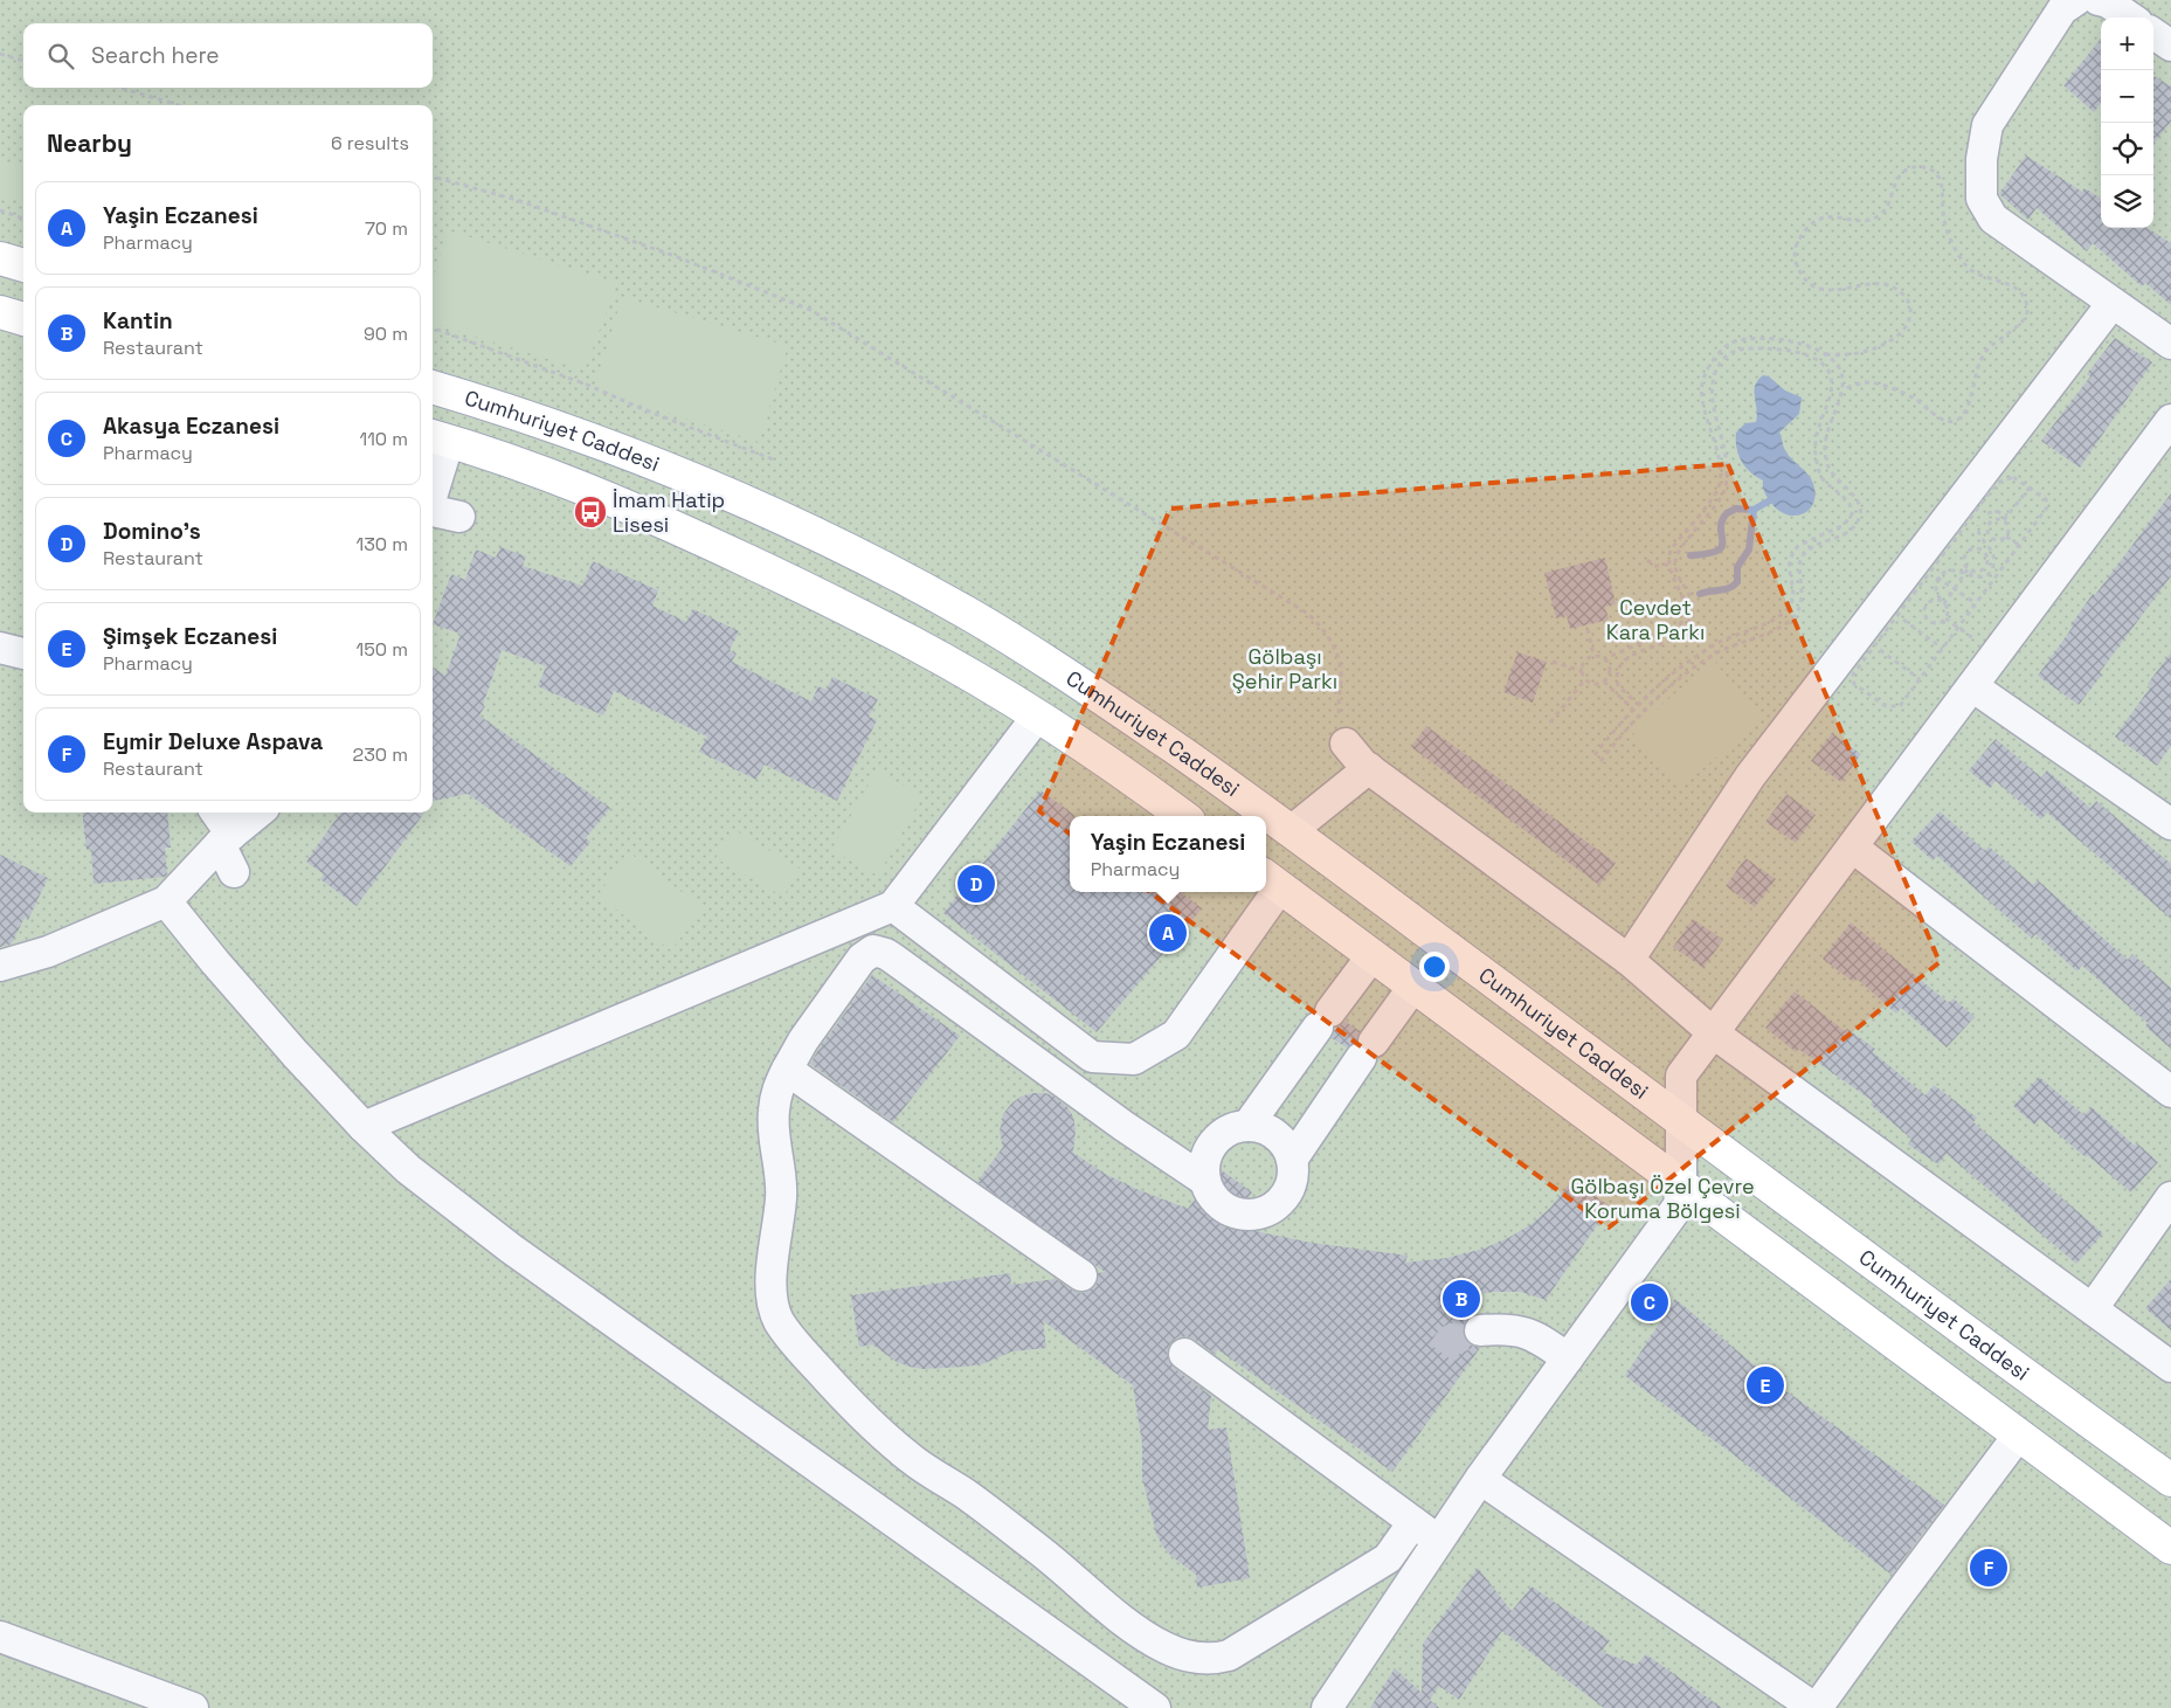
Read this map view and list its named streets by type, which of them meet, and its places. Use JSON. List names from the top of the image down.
{
  "streets": {
    "main road": ["Cumhuriyet Caddesi"]
  },
  "parks": ["Cevdet Kara Parkı", "Gölbaşı Şehir Parkı", "Gölbaşı Özel Çevre Koruma Bölgesi"],
  "places": {
    "bus stop": ["İmam Hatip Lisesi"]
  },
  "page": {
    "map_buttons": ["+", "−"],
    "search": "Search here",
    "heading": ["Nearby", "6 results"],
    "list": [
      {
        "mark": "A",
        "name": "Yaşin Eczanesi",
        "note": "Pharmacy",
        "value": "70 m"
      },
      {
        "mark": "B",
        "name": "Kantin",
        "note": "Restaurant",
        "value": "90 m"
      },
      {
        "mark": "C",
        "name": "Akasya Eczanesi",
        "note": "Pharmacy",
        "value": "110 m"
      },
      {
        "mark": "D",
        "name": "Domino's",
        "note": "Restaurant",
        "value": "130 m"
      },
      {
        "mark": "E",
        "name": "Şimşek Eczanesi",
        "note": "Pharmacy",
        "value": "150 m"
      },
      {
        "mark": "F",
        "name": "Eymir Deluxe Aspava",
        "note": "Restaurant",
        "value": "230 m"
      }
    ],
    "popup": ["Yaşin Eczanesi", "Pharmacy"],
    "pins": [
      "D",
      "A",
      "B",
      "C",
      "E",
      "F"
    ]
  }
}
